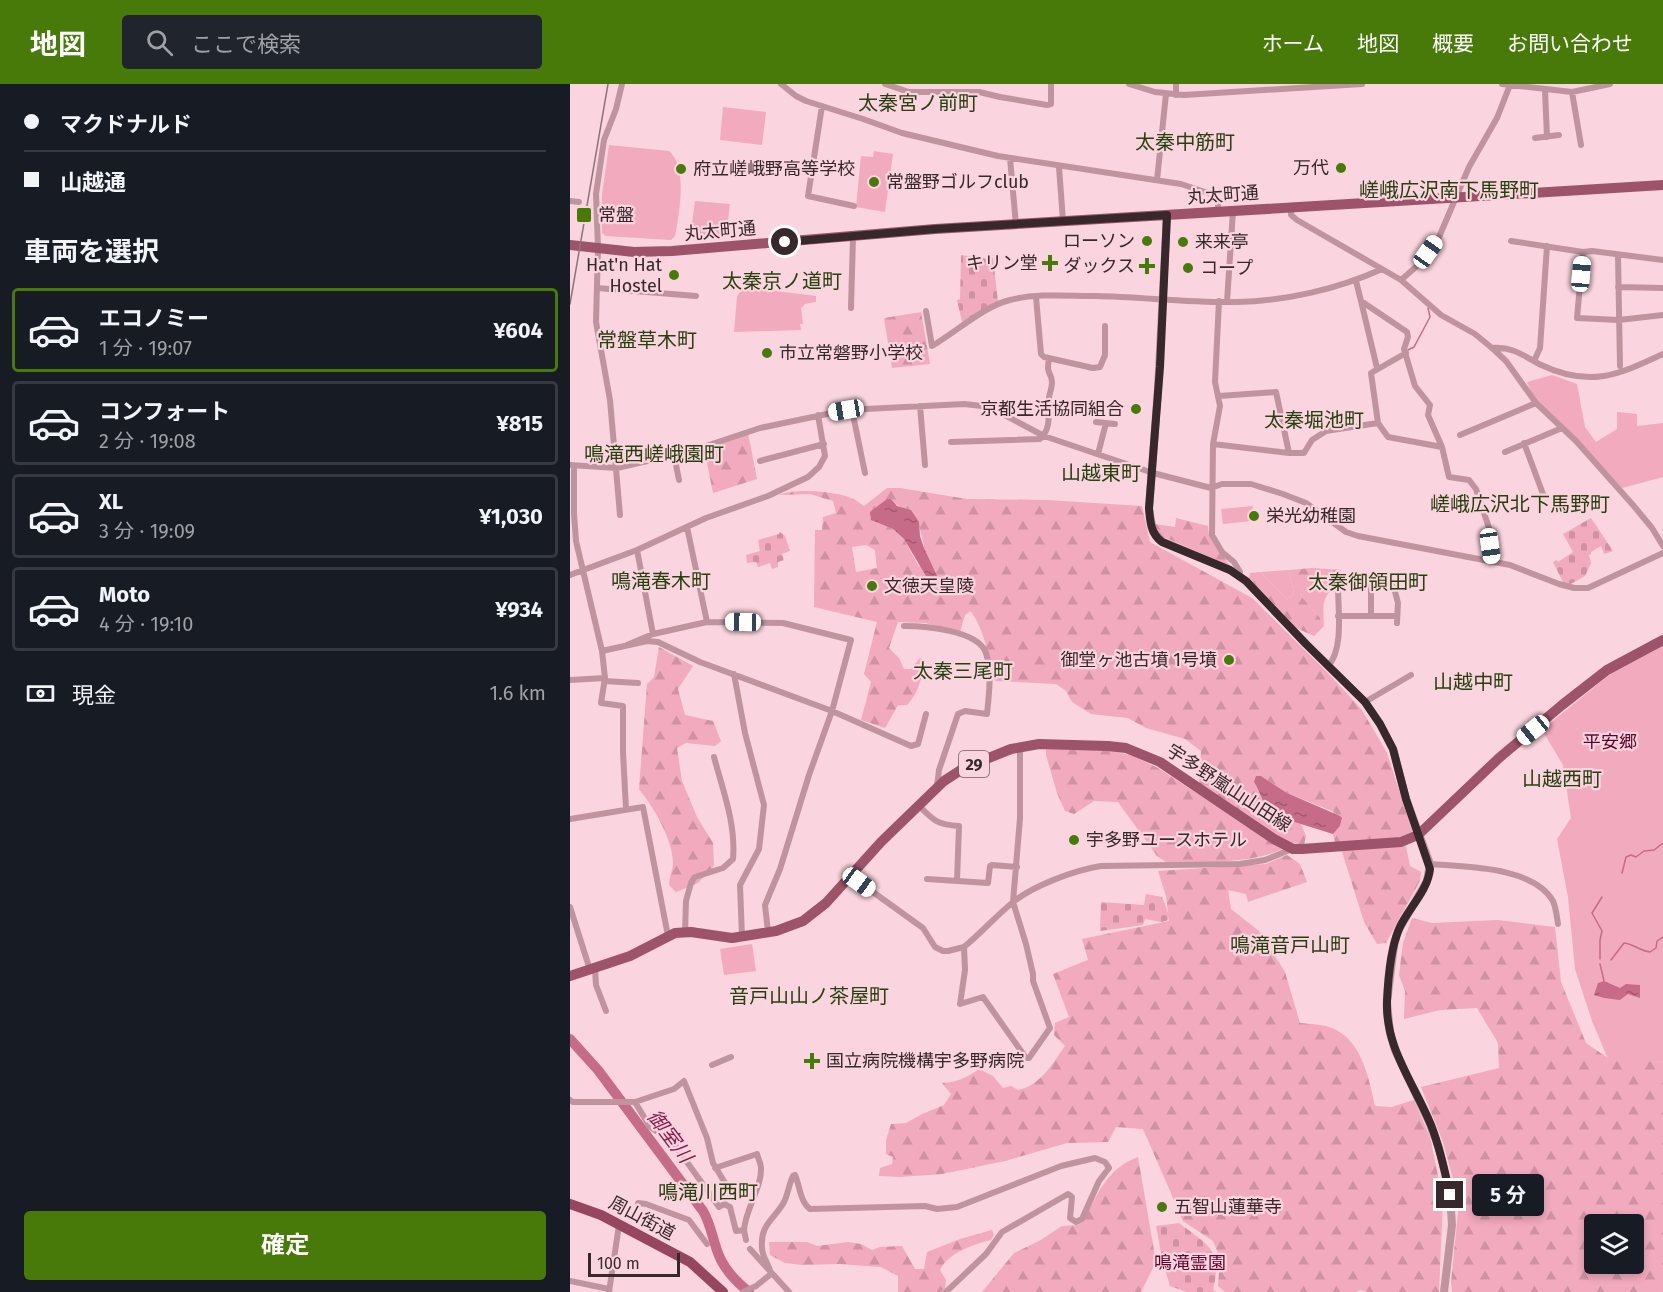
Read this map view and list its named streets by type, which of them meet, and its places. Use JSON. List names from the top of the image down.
{
  "streets": {
    "highway": ["周山街道"],
    "main road": ["丸太町通", "29", "宇多野嵐山山田線"]
  },
  "districts": [
    "太秦宮ノ前町",
    "太秦中筋町",
    "嵯峨広沢南下馬野町",
    "太秦京ノ道町",
    "常盤草木町",
    "太秦堀池町",
    "鳴滝西嵯峨園町",
    "山越東町",
    "嵯峨広沢北下馬野町",
    "鳴滝春木町",
    "太秦御領田町",
    "太秦三尾町",
    "山越中町",
    "山越西町",
    "鳴滝音戸山町",
    "音戸山山ノ茶屋町",
    "鳴滝川西町"
  ],
  "water": ["御室川"],
  "parks": ["平安郷", "鳴滝霊園"],
  "places": {
    "other": [
      "万代",
      "府立嵯峨野高等学校",
      "常盤野ゴルフclub",
      "ローソン",
      "来来亭",
      "コープ",
      "Hat'n Hat Hostel",
      "市立常磐野小学校",
      "京都生活協同組合",
      "栄光幼稚園",
      "文徳天皇陵",
      "御堂ヶ池古墳 1号墳",
      "宇多野ユースホテル",
      "五智山蓮華寺"
    ],
    "transit": ["常盤"],
    "health": ["キリン堂", "ダックス", "国立病院機構宇多野病院"]
  },
  "scale_bar": "100 m",
  "page": {
    "header": "地図",
    "search": "ここで検索",
    "nav": [
      "ホーム",
      "地図",
      "概要",
      "お問い合わせ"
    ],
    "banner": ["マクドナルド", "山越通"],
    "heading": "車両を選択",
    "list": [
      {
        "name": "エコノミー",
        "note": "1 分 · 19:07",
        "value": "¥604"
      },
      {
        "name": "コンフォート",
        "note": "2 分 · 19:08",
        "value": "¥815"
      },
      {
        "name": "XL",
        "note": "3 分 · 19:09",
        "value": "¥1,030"
      },
      {
        "name": "Moto",
        "note": "4 分 · 19:10",
        "value": "¥934"
      }
    ],
    "pay": ["現金", "1.6 km"],
    "bubble": "5 分",
    "buttons": "確定",
    "scale": "100 m"
  }
}
